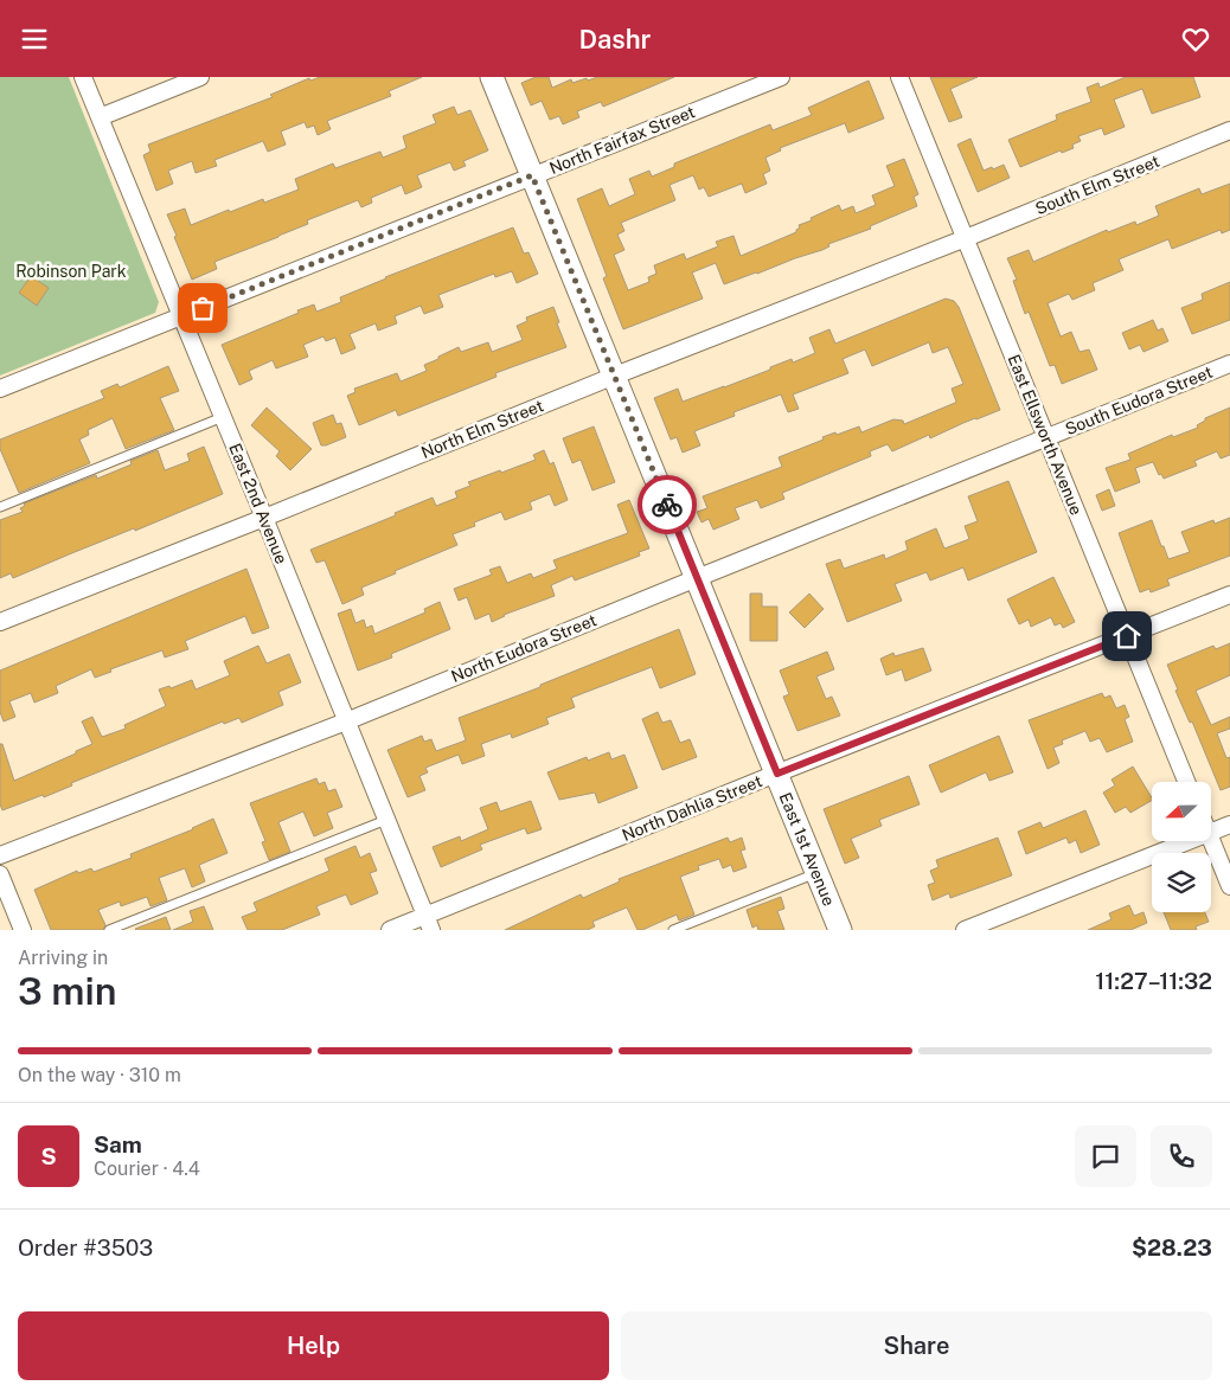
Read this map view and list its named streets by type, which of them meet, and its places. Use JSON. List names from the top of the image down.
{
  "streets": {
    "street": [
      "North Fairfax Street",
      "South Elm Street",
      "South Eudora Street",
      "North Elm Street",
      "East Ellsworth Avenue",
      "East 2nd Avenue",
      "North Eudora Street",
      "North Dahlia Street",
      "East 1st Avenue"
    ]
  },
  "crossings": [
    ["North Fairfax Street", "East 2nd Avenue"],
    ["North Fairfax Street", "East 1st Avenue"],
    ["South Elm Street", "North Elm Street"],
    ["South Elm Street", "East Ellsworth Avenue"],
    ["South Eudora Street", "East Ellsworth Avenue"],
    ["South Eudora Street", "North Eudora Street"],
    ["North Elm Street", "East Ellsworth Avenue"],
    ["North Elm Street", "East 2nd Avenue"],
    ["North Elm Street", "East 1st Avenue"],
    ["East Ellsworth Avenue", "North Eudora Street"],
    ["East Ellsworth Avenue", "North Dahlia Street"],
    ["East 2nd Avenue", "North Eudora Street"],
    ["East 2nd Avenue", "North Dahlia Street"],
    ["North Eudora Street", "East 1st Avenue"],
    ["North Dahlia Street", "East 1st Avenue"]
  ],
  "parks": ["Robinson Park"],
  "north": "left",
  "page": {
    "header": "Dashr",
    "heading": ["3 min", "Arriving in", "11:27–11:32"],
    "panel": [
      "Sam",
      "Courier · 4.4",
      "Order #3503",
      "$28.23"
    ],
    "bar": "On the way · 310 m",
    "round": "S",
    "buttons": ["Help", "Share"]
  }
}
